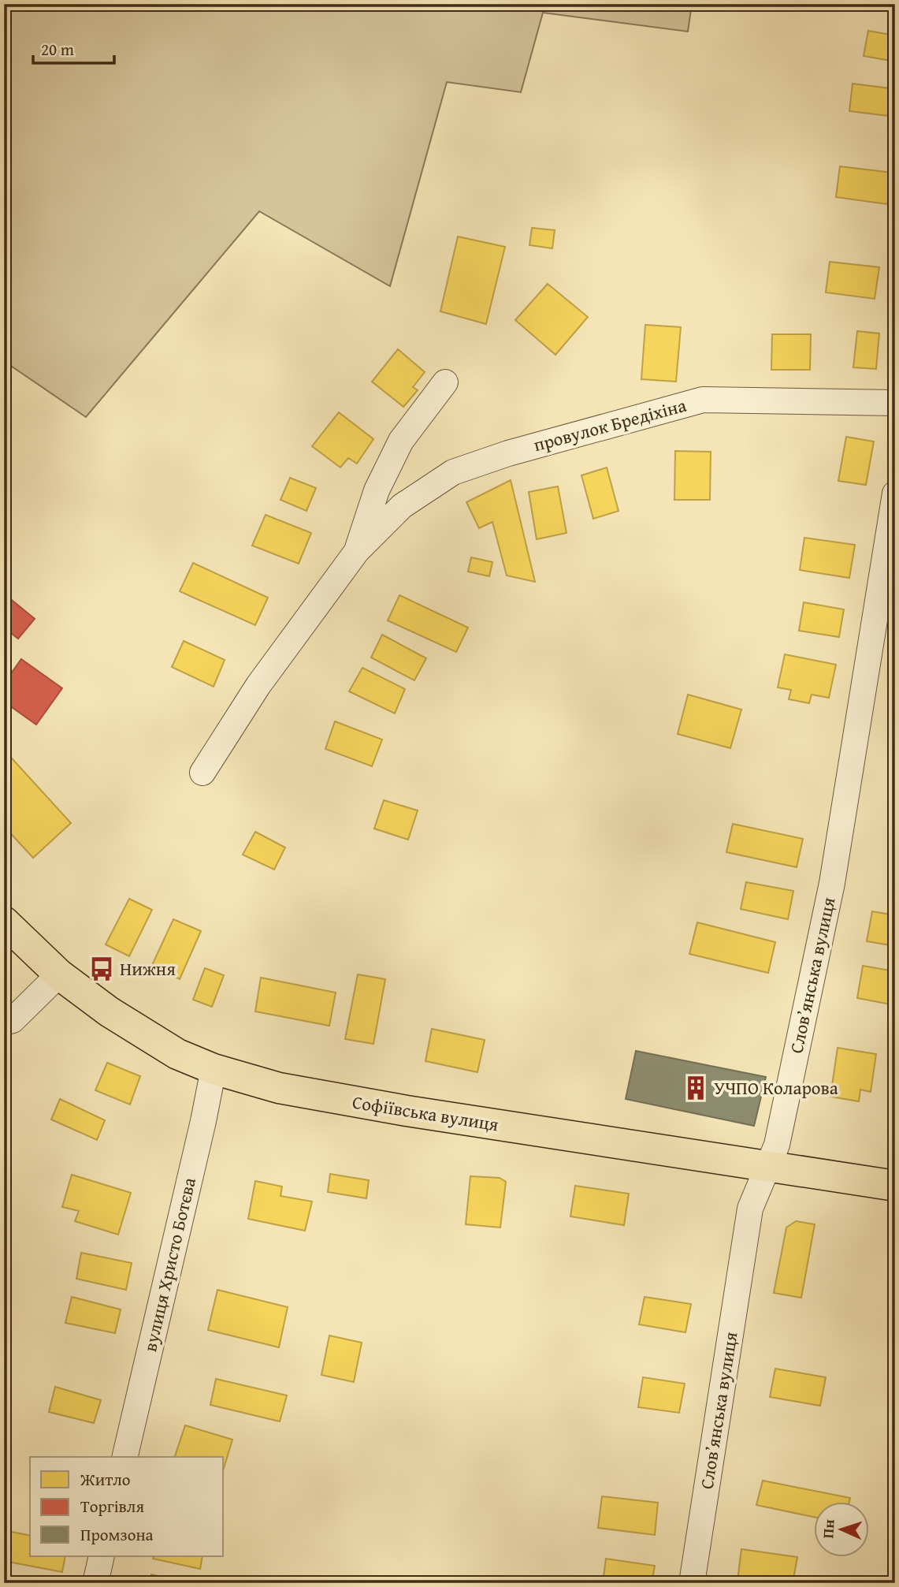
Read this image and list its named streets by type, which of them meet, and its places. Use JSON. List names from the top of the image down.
{
  "streets": {
    "main road": ["Софіївська вулиця"],
    "street": ["провулок Бредіхіна", "Словʼянська вулиця", "вулиця Христо Ботєва"]
  },
  "crossings": [
    ["Словʼянська вулиця", "Софіївська вулиця"],
    ["Софіївська вулиця", "вулиця Христо Ботєва"]
  ],
  "places": {
    "bus stop": ["Нижня"],
    "building": ["УЧПО Коларова"]
  },
  "legend": ["Житло", "Торгівля", "Промзона"],
  "scale_bar": "20 m",
  "north": "left"
}
